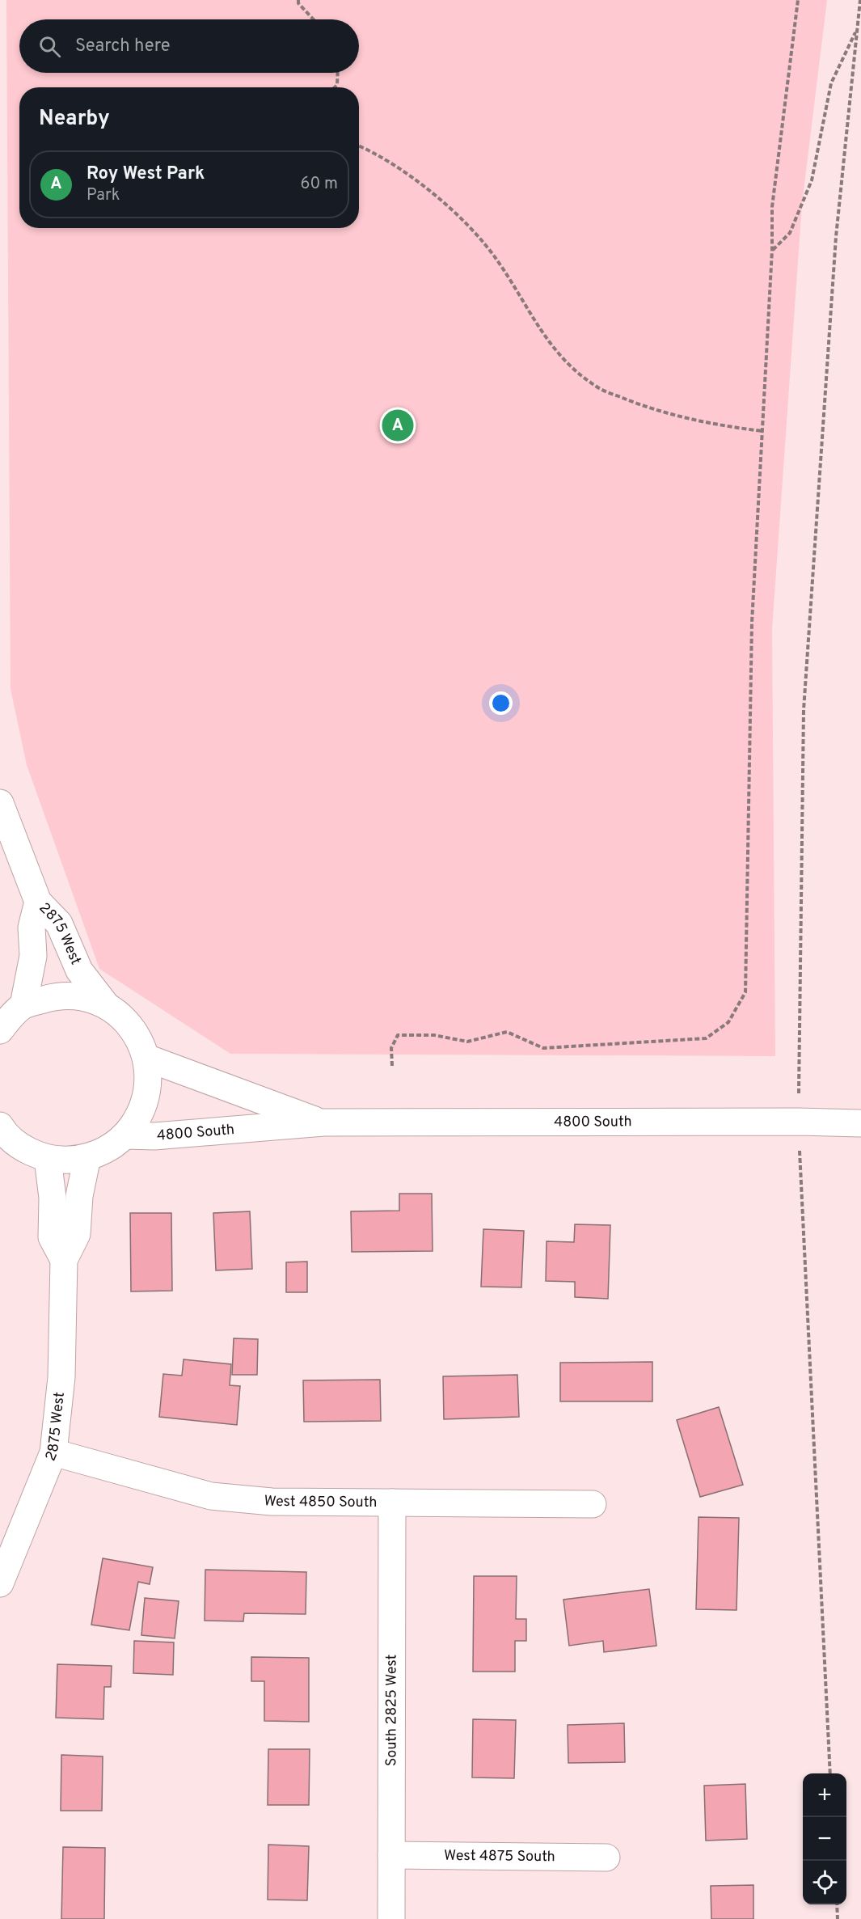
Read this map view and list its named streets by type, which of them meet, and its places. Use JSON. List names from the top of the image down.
{
  "streets": {
    "street": [
      "2875 West",
      "4800 South",
      "West 4850 South",
      "South 2825 West",
      "West 4875 South"
    ]
  },
  "crossings": [
    ["2875 West", "West 4850 South"],
    ["West 4850 South", "South 2825 West"],
    ["South 2825 West", "West 4875 South"]
  ],
  "page": {
    "search": "Search here",
    "heading": "Nearby",
    "list": [
      {
        "mark": "A",
        "name": "Roy West Park",
        "note": "Park",
        "value": "60 m"
      }
    ],
    "pins": "A",
    "map_buttons": ["+", "−"]
  }
}
